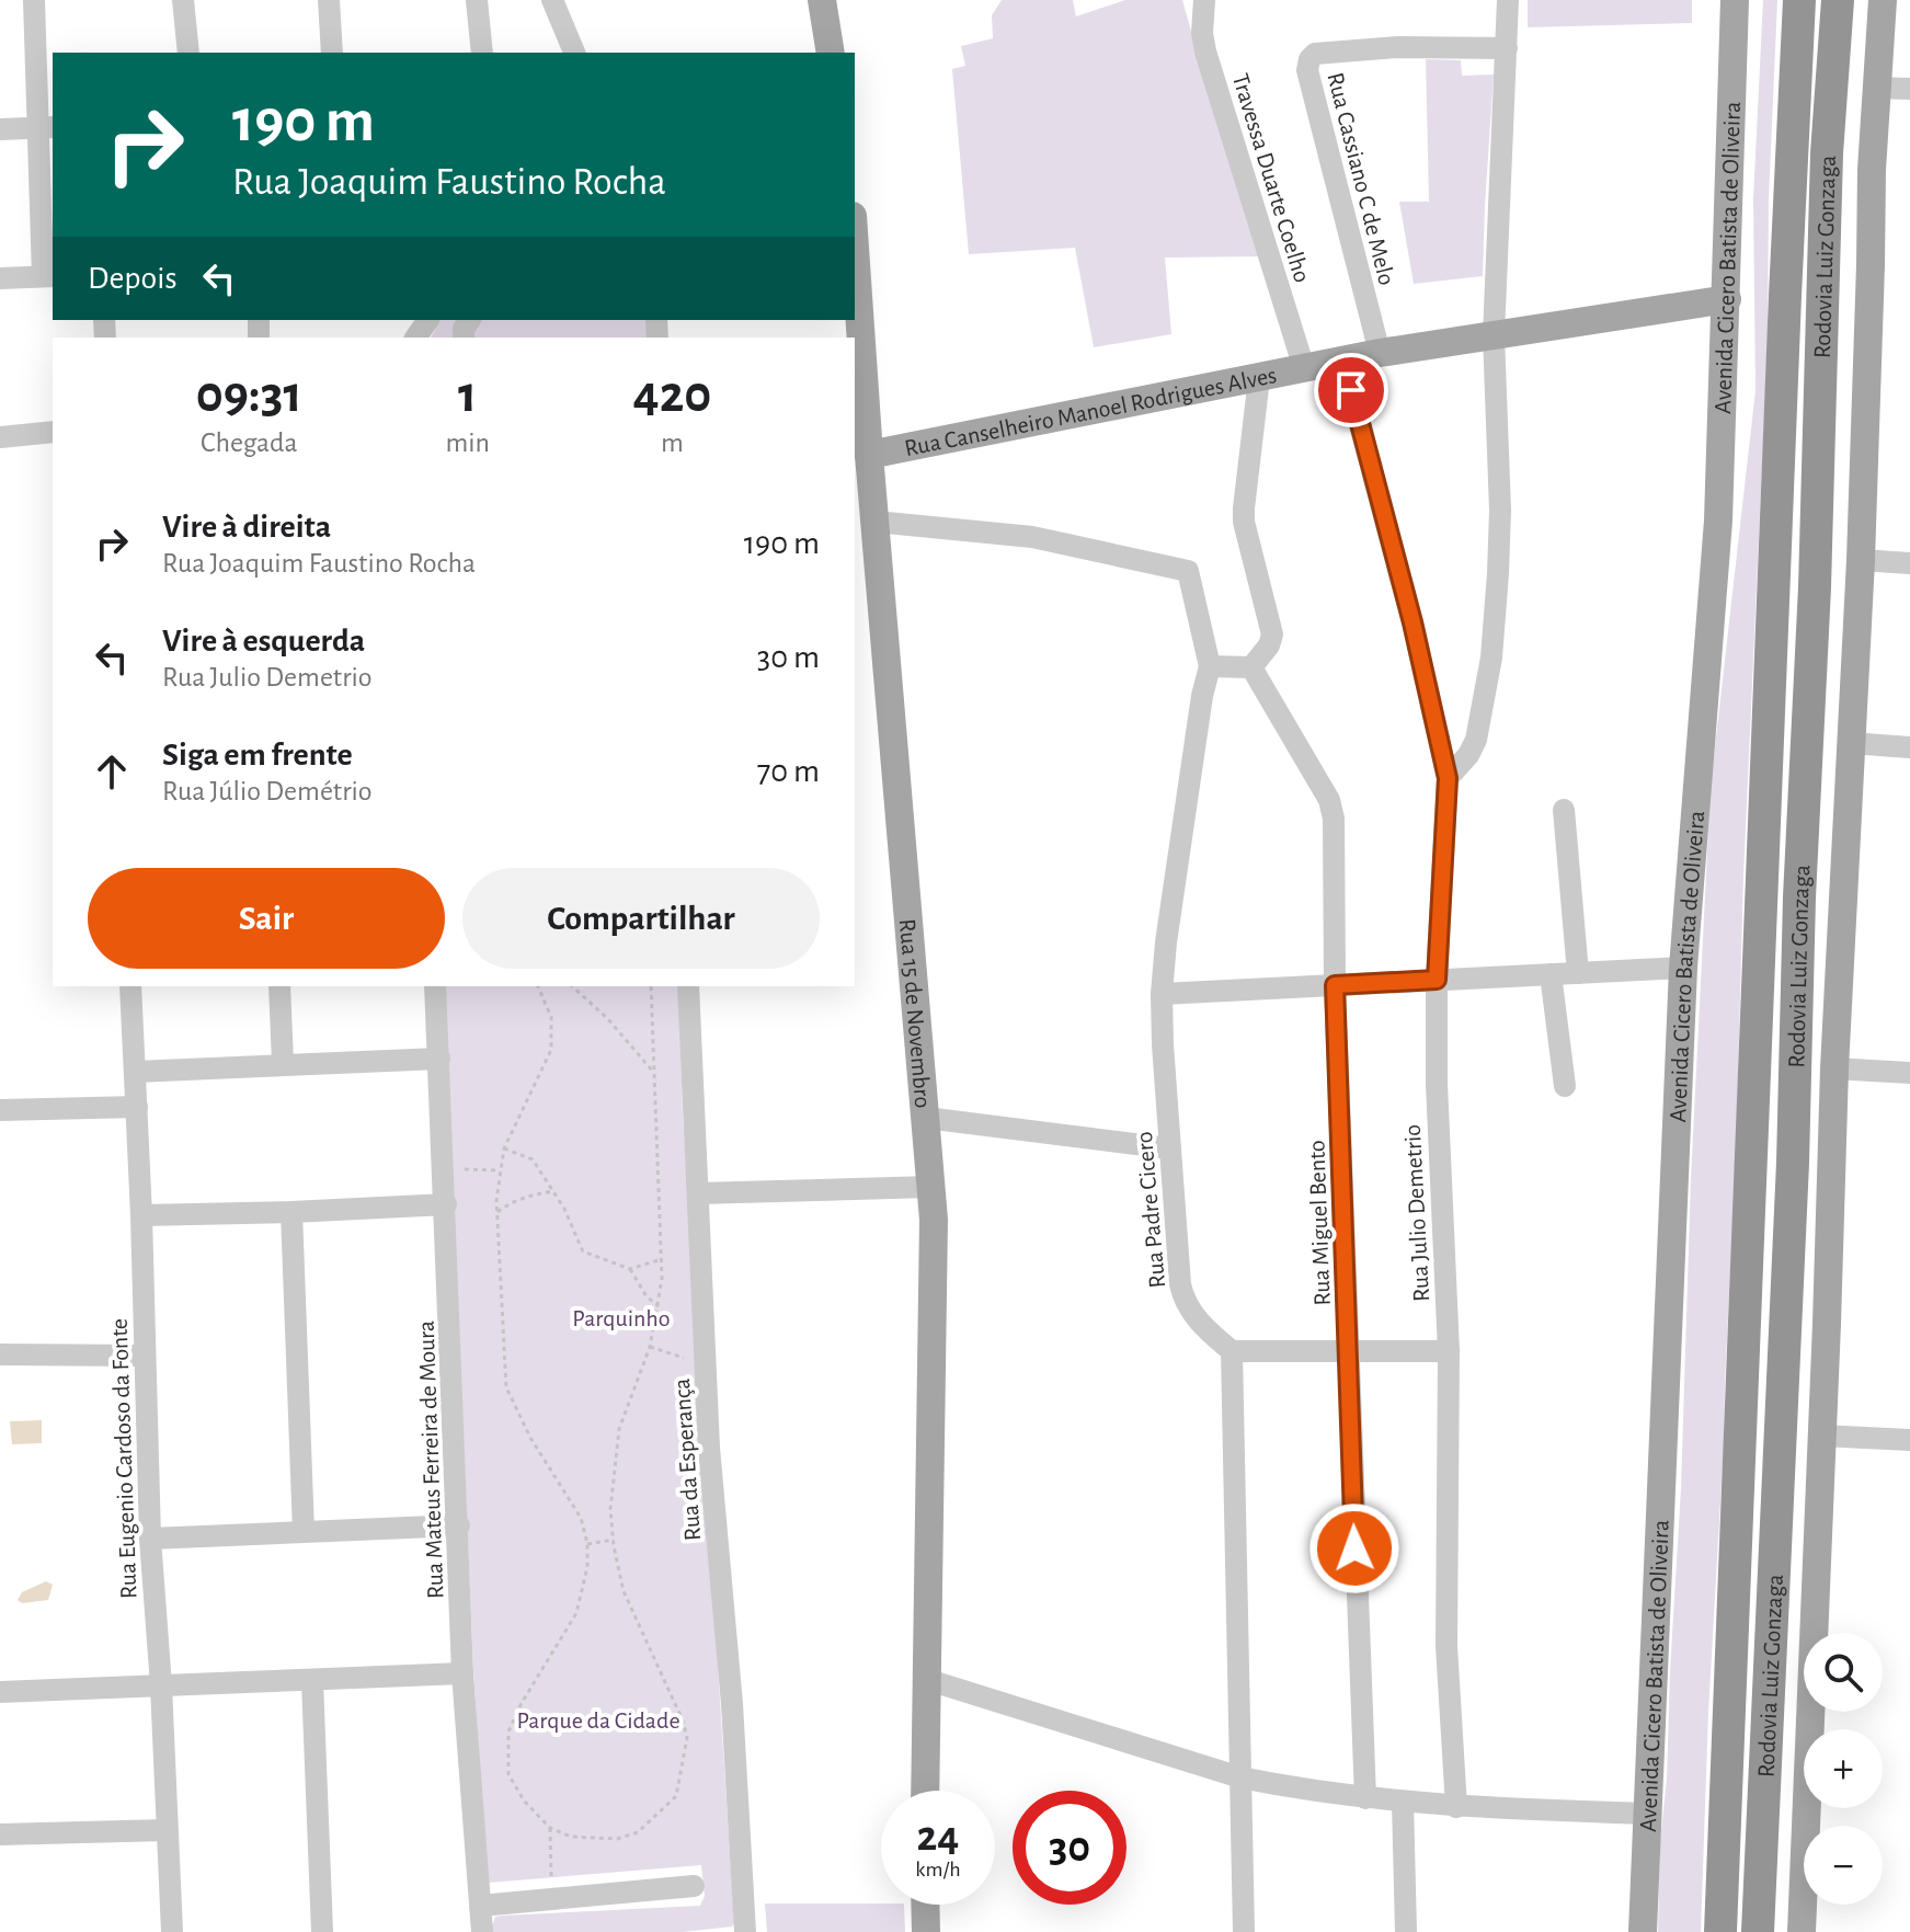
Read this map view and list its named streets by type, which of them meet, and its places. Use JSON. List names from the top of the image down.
{
  "streets": {
    "highway": ["Rodovia Luiz Gonzaga"],
    "main road": ["Avenida Cicero Batista de Oliveira", "Rua Canselheiro Manoel Rodrigues Alves", "Rua 15 de Novembro"],
    "street": [
      "Travessa Duarte Coelho",
      "Rua Cassiano C de Melo",
      "Rua Padre Cicero",
      "Rua Julio Demetrio",
      "Rua Miguel Bento",
      "Rua Eugenio Cardoso da Fonte",
      "Rua Mateus Ferreira de Moura",
      "Rua da Esperança"
    ]
  },
  "crossings": [
    ["Travessa Duarte Coelho", "Rua Canselheiro Manoel Rodrigues Alves"],
    ["Rua Cassiano C de Melo", "Rua Canselheiro Manoel Rodrigues Alves"],
    ["Avenida Cicero Batista de Oliveira", "Rua Canselheiro Manoel Rodrigues Alves"],
    ["Rua Canselheiro Manoel Rodrigues Alves", "Rua 15 de Novembro"],
    ["Rua Canselheiro Manoel Rodrigues Alves", "Rua Julio Demetrio"]
  ],
  "parks": ["Parquinho", "Parque da Cidade"],
  "page": {
    "turn": ["190 m", "Rua Joaquim Faustino Rocha"],
    "then": "Depois",
    "eta": [
      "09:31",
      "Chegada",
      "1",
      "min",
      "420",
      "m"
    ],
    "list": [
      {
        "name": "Vire à direita",
        "note": "Rua Joaquim Faustino Rocha",
        "value": "190 m"
      },
      {
        "name": "Vire à esquerda",
        "note": "Rua Julio Demetrio",
        "value": "30 m"
      },
      {
        "name": "Siga em frente",
        "note": "Rua Júlio Demétrio",
        "value": "70 m"
      }
    ],
    "buttons": ["Sair", "Compartilhar"],
    "map_buttons": ["+", "−"],
    "speed": "24 km/h",
    "limit": "30"
  }
}
